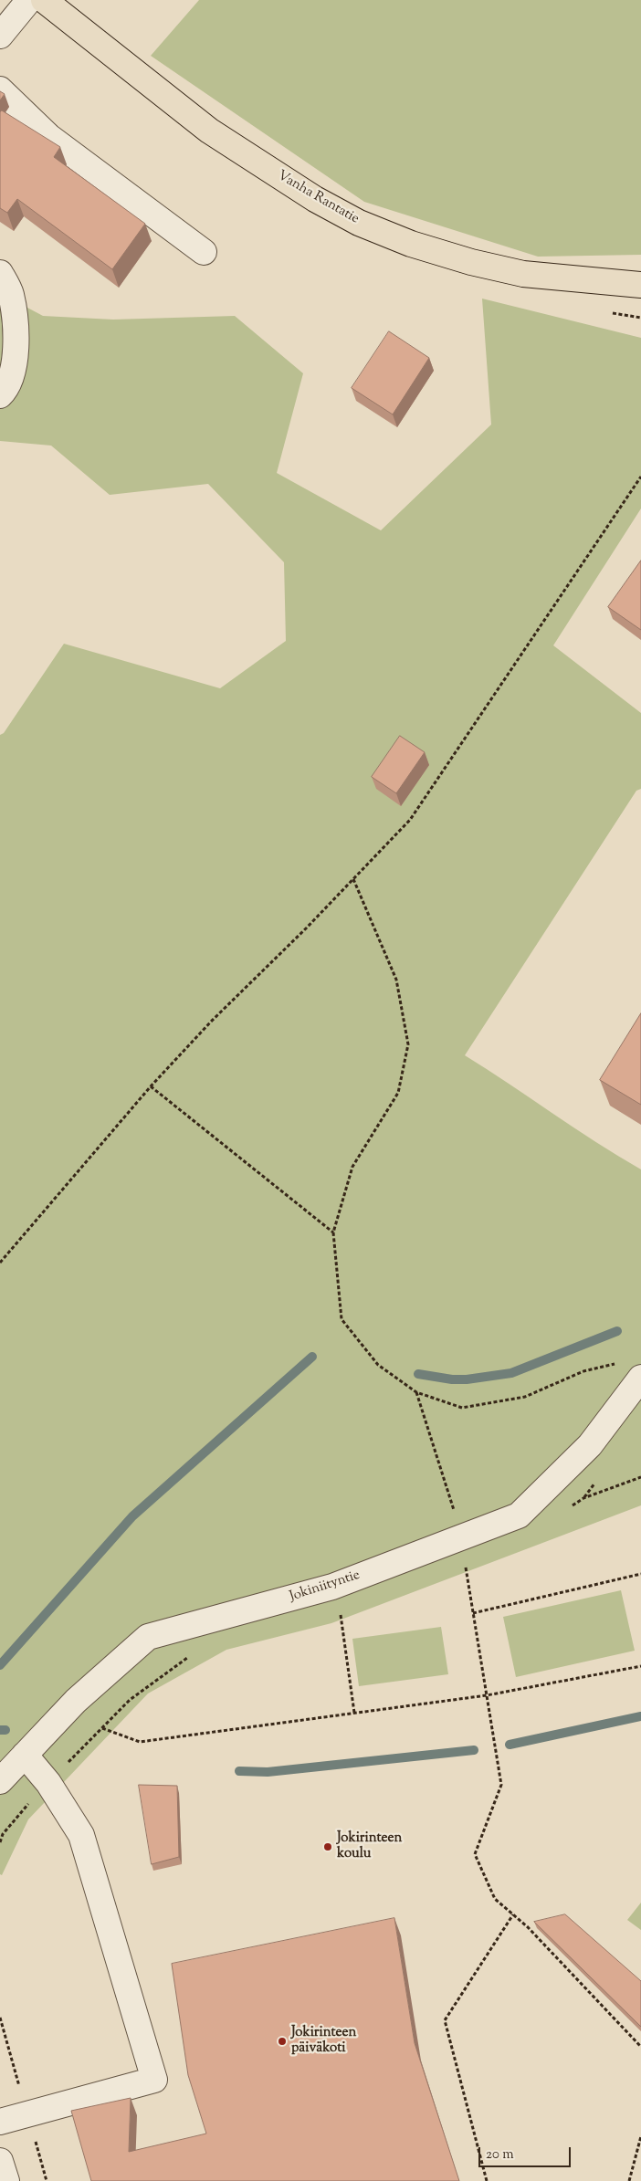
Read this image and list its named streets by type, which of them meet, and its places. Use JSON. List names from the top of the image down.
{
  "streets": {
    "main road": ["Vanha Rantatie"],
    "street": ["Jokiniityntie"]
  },
  "places": ["Jokirinteen koulu", "Jokirinteen päiväkoti"],
  "scale_bar": "20 m"
}
